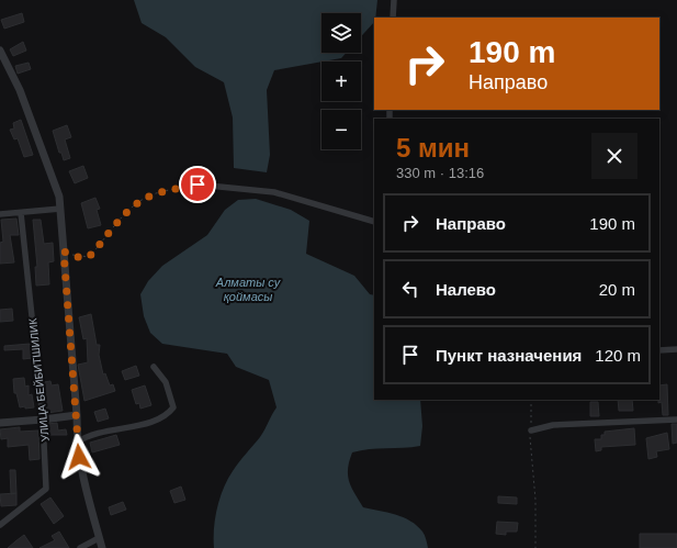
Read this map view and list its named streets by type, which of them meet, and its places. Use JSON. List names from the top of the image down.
{
  "streets": {
    "street": ["УЛИЦА БЕЙБИТШИЛИК"]
  },
  "water": ["Алматы су қоймасы"],
  "page": {
    "map_buttons": ["+", "−"],
    "turn": ["190 m", "Направо"],
    "heading": ["5 мин", "330 m · 13:16"],
    "list": [
      {
        "name": "Направо",
        "value": "190 m"
      },
      {
        "name": "Налево",
        "value": "20 m"
      },
      {
        "name": "Пункт назначения",
        "value": "120 m"
      }
    ]
  }
}
